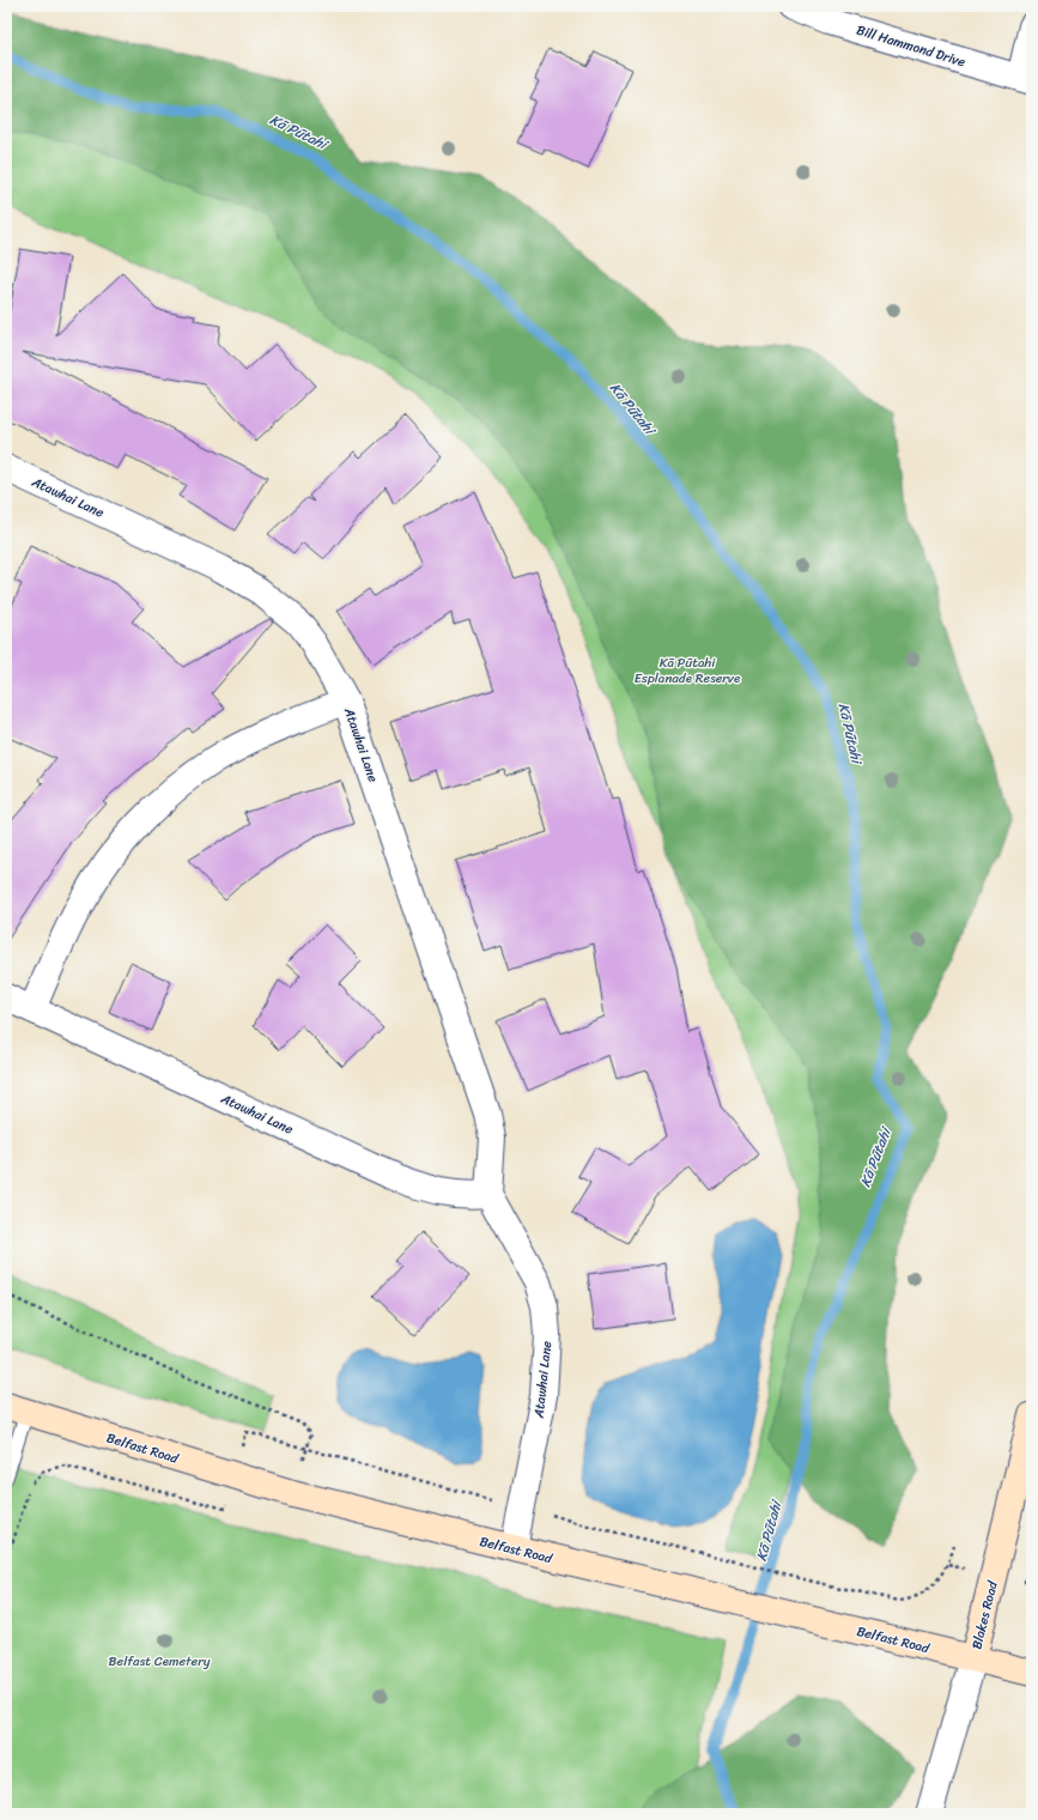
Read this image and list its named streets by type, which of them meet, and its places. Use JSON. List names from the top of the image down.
{
  "streets": {
    "street": [
      "Bill Hammond Drive",
      "Atawhai Lane",
      "Belfast Road",
      "Blakes Road"
    ]
  },
  "crossings": [
    ["Atawhai Lane", "Belfast Road"],
    ["Belfast Road", "Blakes Road"]
  ],
  "water": ["Kā Pūtahi"],
  "parks": ["Kā Pūtahi Esplanade Reserve", "Belfast Cemetery"]
}
